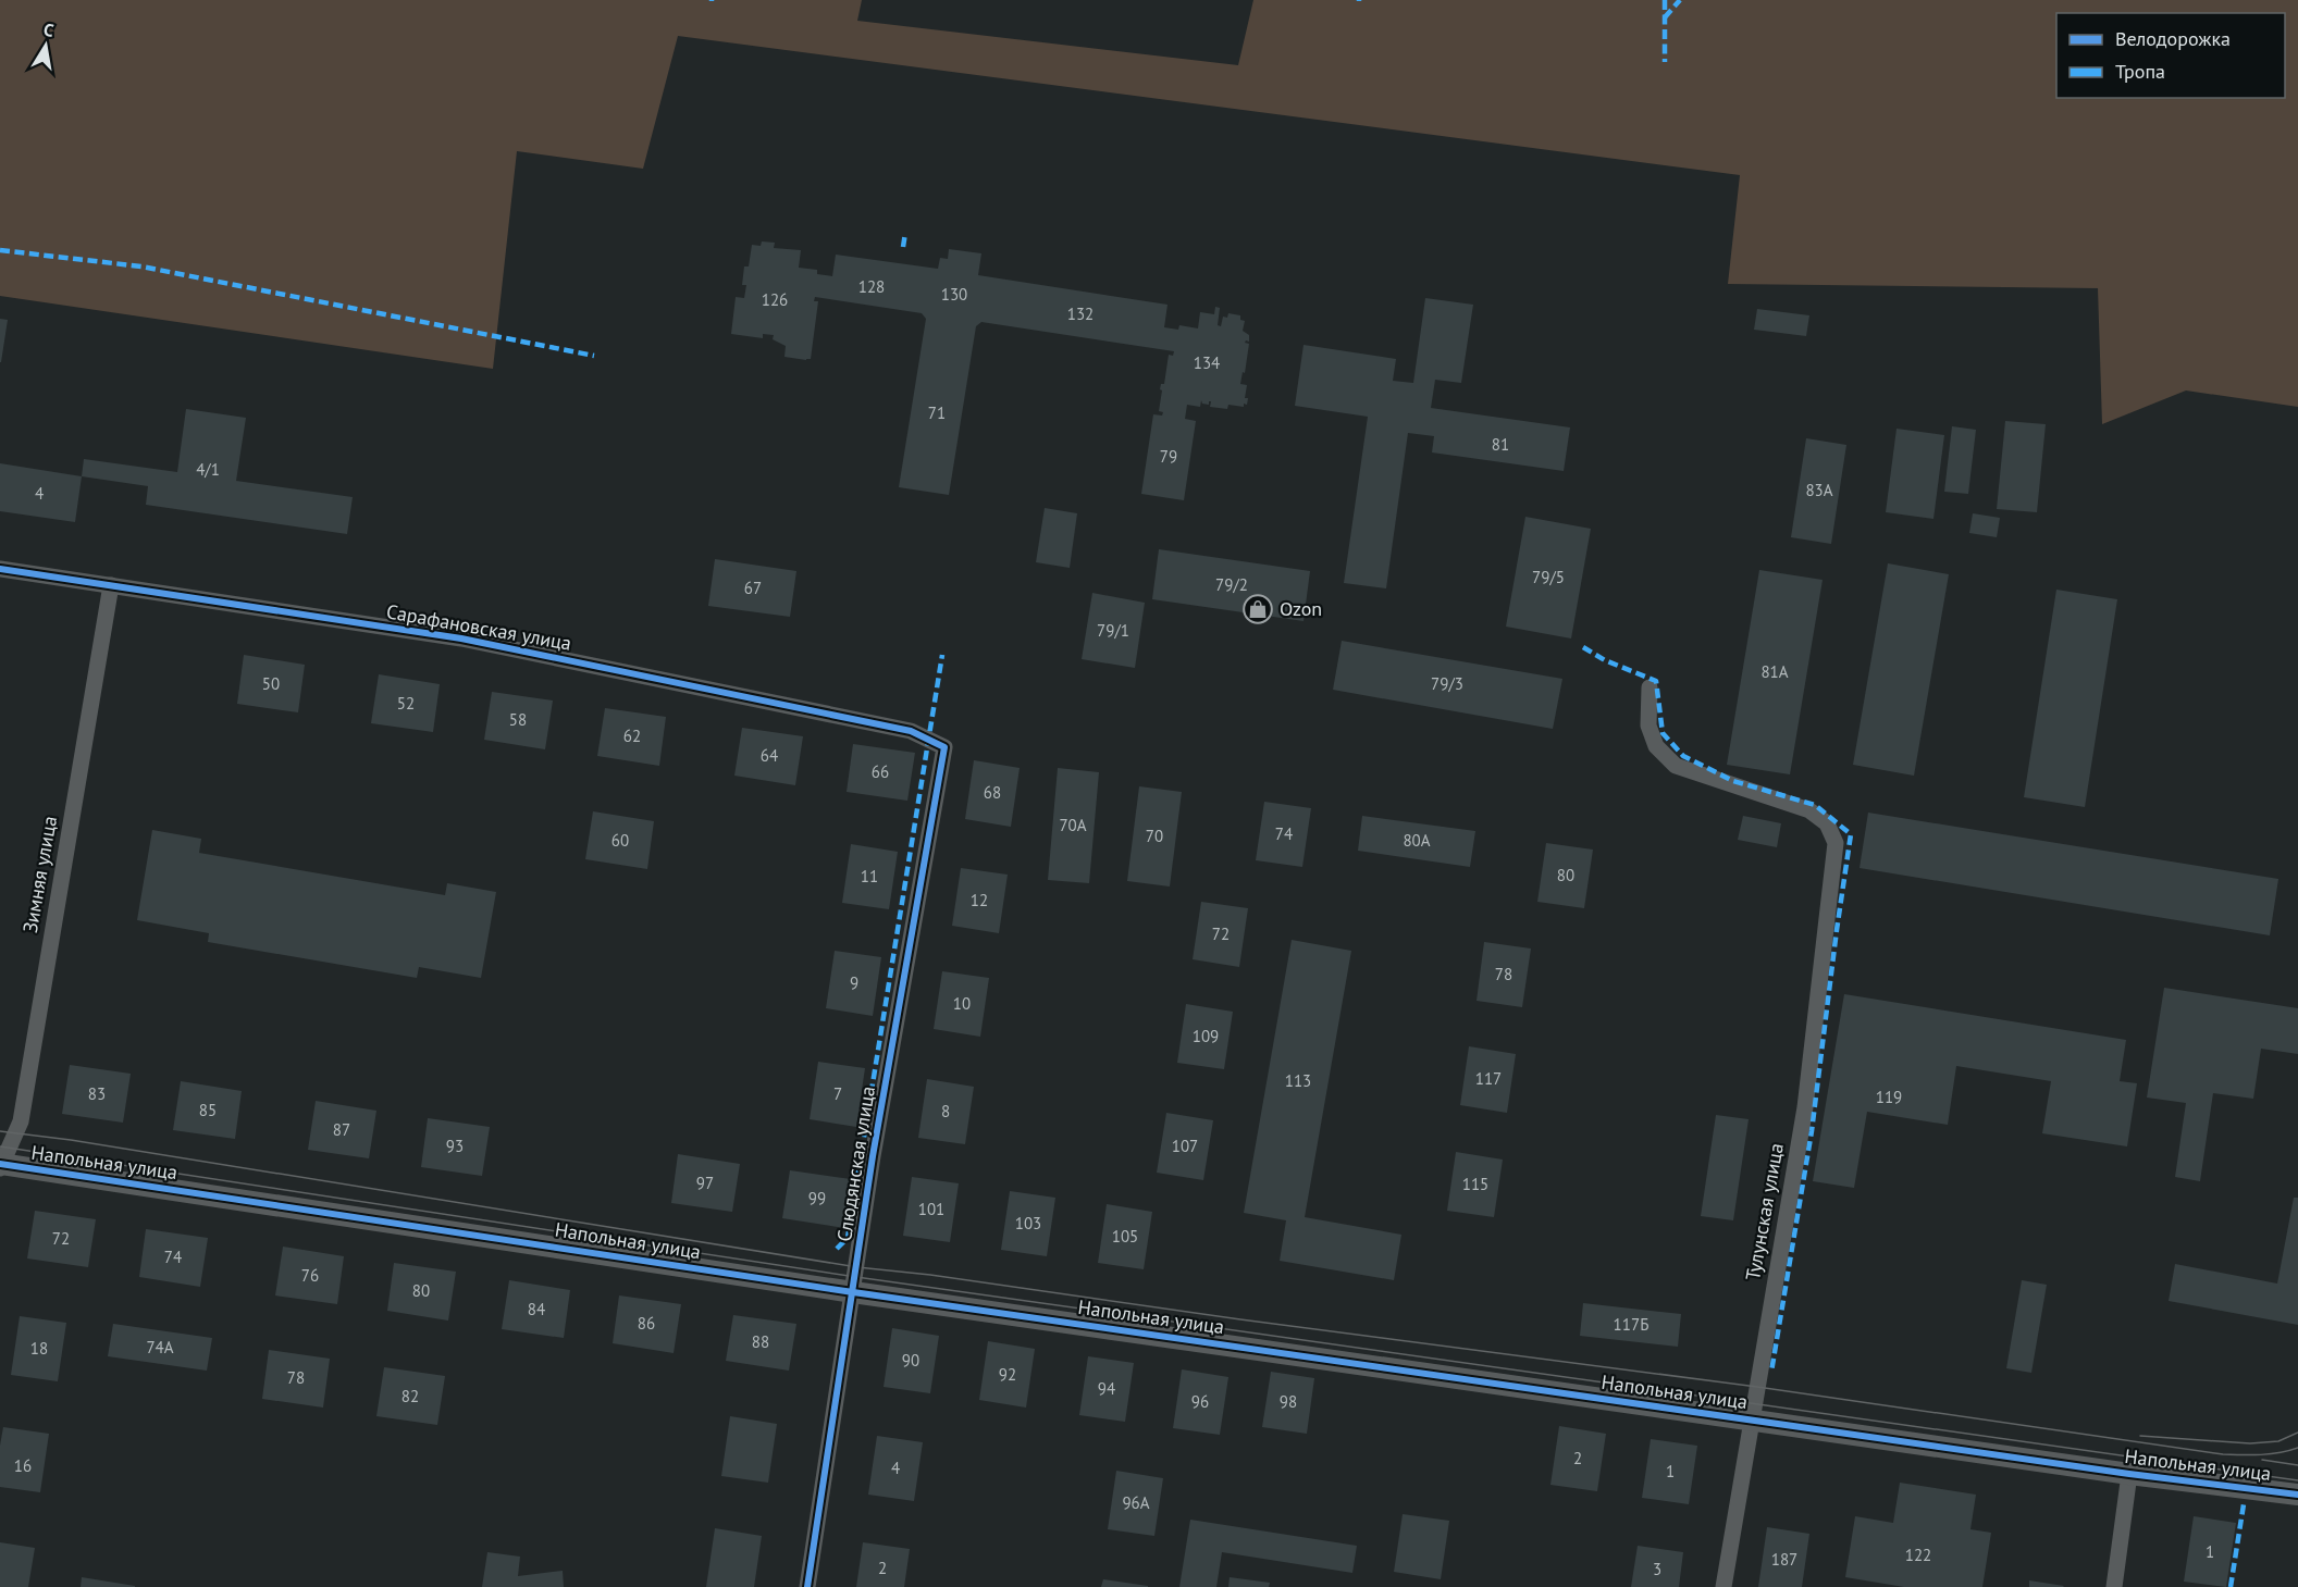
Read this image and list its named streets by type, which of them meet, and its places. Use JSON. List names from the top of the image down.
{
  "streets": {
    "street": [
      "Сарафановская улица",
      "Зимняя улица",
      "Напольная улица",
      "Слюдянская улица",
      "Тулунская улица"
    ]
  },
  "crossings": [
    ["Сарафановская улица", "Зимняя улица"],
    ["Сарафановская улица", "Слюдянская улица"],
    ["Зимняя улица", "Напольная улица"],
    ["Напольная улица", "Слюдянская улица"],
    ["Напольная улица", "Тулунская улица"]
  ],
  "places": {
    "shop": ["Ozon"]
  },
  "house_numbers": [
    "128",
    "130",
    "126",
    "132",
    "134",
    "71",
    "81",
    "79",
    "4/1",
    "83А",
    "4",
    "79/5",
    "79/2",
    "67",
    "79/1",
    "81А",
    "50",
    "79/3",
    "52",
    "58",
    "62",
    "64",
    "66",
    "68",
    "70А",
    "74",
    "70",
    "60",
    "80А",
    "80",
    "11",
    "12",
    "72",
    "78",
    "9",
    "10",
    "109",
    "117",
    "113",
    "83",
    "7",
    "119",
    "85",
    "8",
    "87",
    "93",
    "107",
    "97",
    "115",
    "99",
    "101",
    "103",
    "105",
    "72",
    "74",
    "76",
    "80",
    "84",
    "86",
    "117Б",
    "88",
    "74А",
    "18",
    "90",
    "92",
    "78",
    "94",
    "82",
    "96",
    "98",
    "2",
    "16",
    "4",
    "1",
    "96А",
    "1",
    "122",
    "187",
    "2",
    "3"
  ],
  "legend": ["Велодорожка", "Тропа"],
  "north": "top"
}
